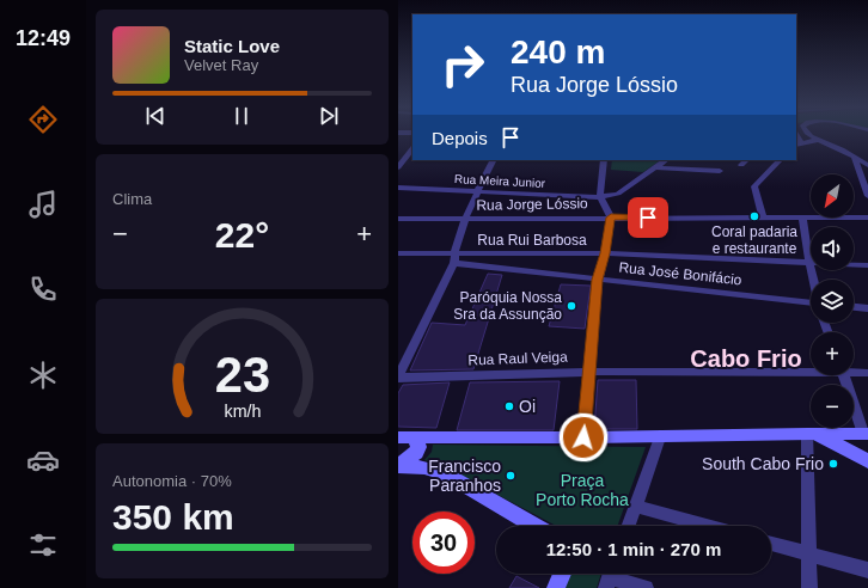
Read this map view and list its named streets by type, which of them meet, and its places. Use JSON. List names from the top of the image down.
{
  "streets": {
    "street": [
      "Rua Meira Junior",
      "Rua Jorge Lóssio",
      "Rua Rui Barbosa",
      "Rua José Bonifácio",
      "Rua Raul Veiga"
    ]
  },
  "districts": ["Cabo Frio"],
  "parks": ["Praça Porto Rocha"],
  "places": [
    "Coral padaria e restaurante",
    "Paróquia Nossa Sra da Assunção",
    "Oi",
    "South Cabo Frio",
    "Francisco Paranhos"
  ],
  "north": "bottom left",
  "page": {
    "tabs": "12:49",
    "turn": ["240 m", "Rua Jorge Lóssio"],
    "song": ["Static Love", "Velvet Ray"],
    "then": "Depois",
    "tile": [
      "Clima",
      ["Autonomia · 70%", "350 km"]
    ],
    "map_buttons": ["+", "−"],
    "heat": ["−", "22°", "+"],
    "limit": "30",
    "trip": "12:50 · 1 min · 270 m",
    "gauge": ["23", "km/h"]
  }
}
